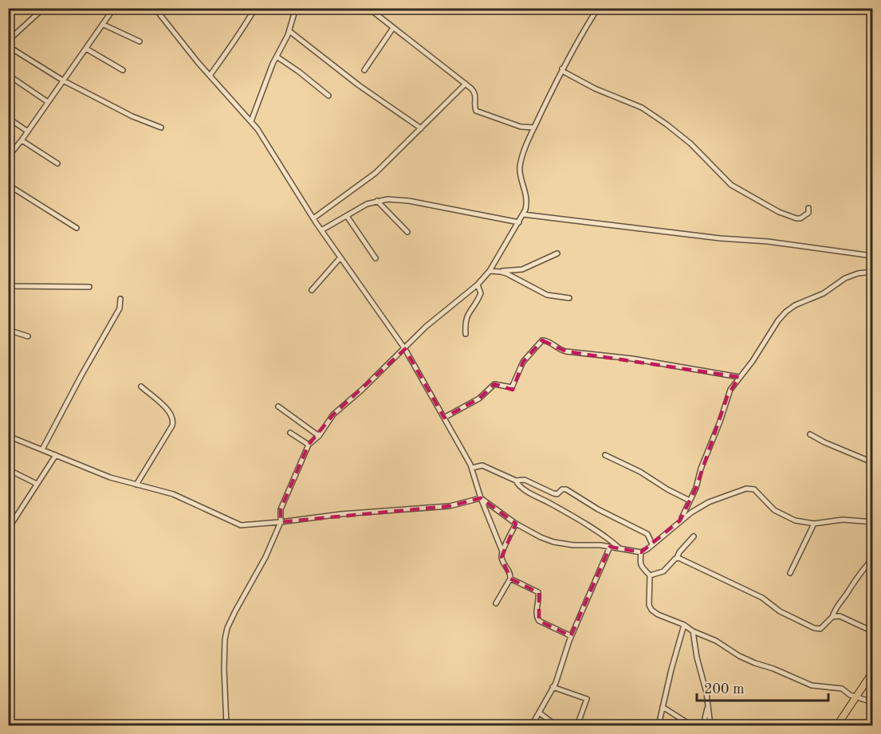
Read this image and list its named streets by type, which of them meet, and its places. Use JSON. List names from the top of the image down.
{
  "scale_bar": "200 m"
}
